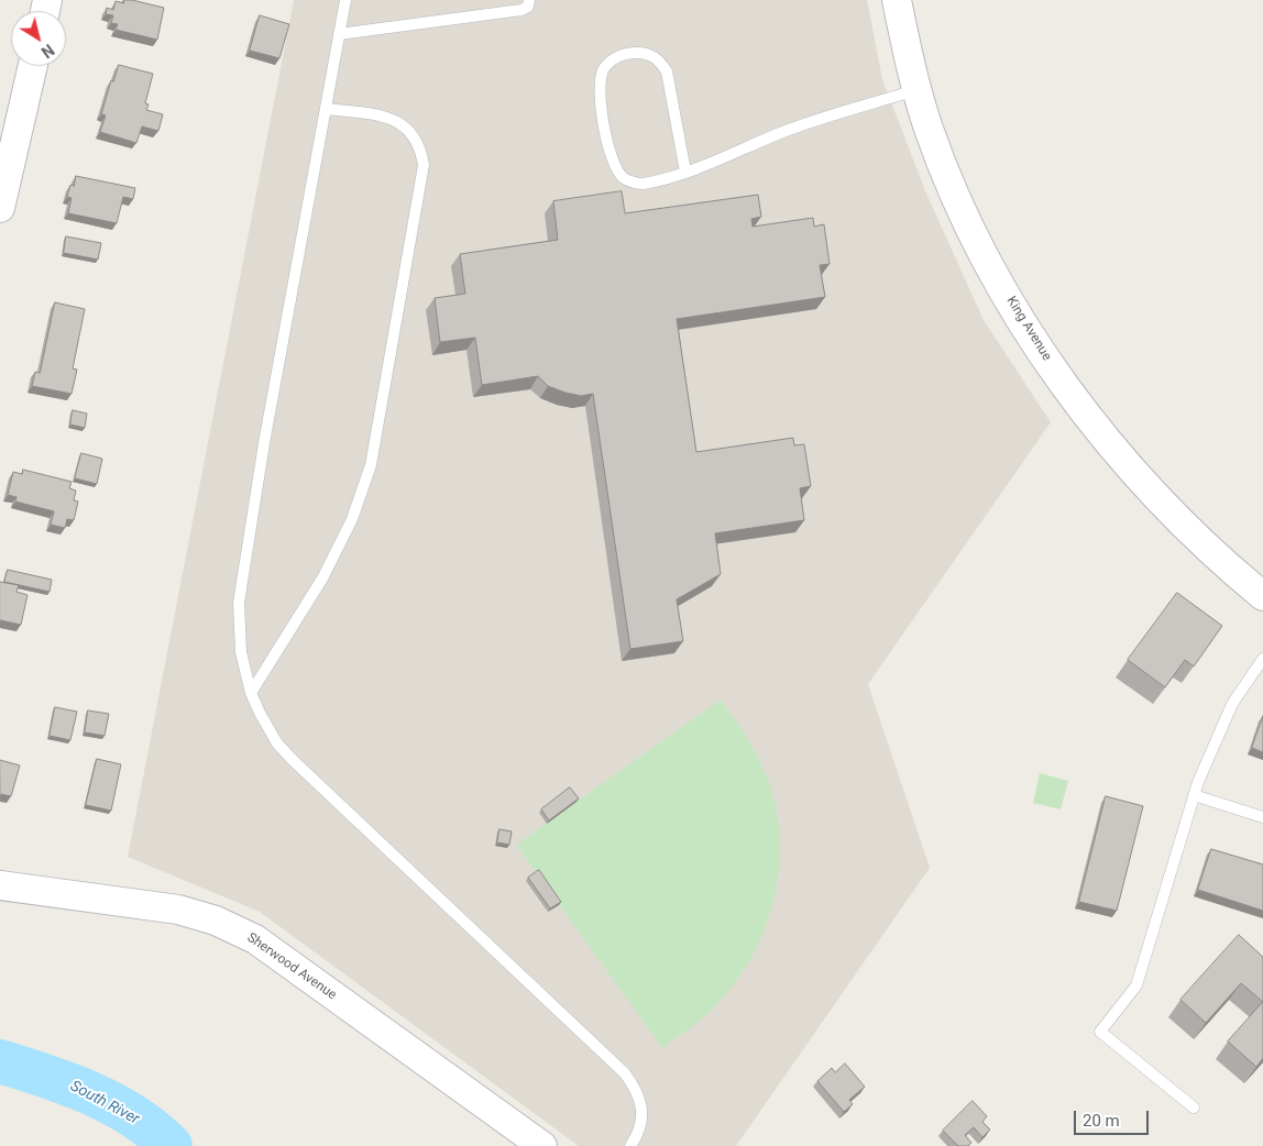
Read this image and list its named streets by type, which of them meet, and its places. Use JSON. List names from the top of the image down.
{
  "streets": {
    "street": ["King Avenue", "Sherwood Avenue"]
  },
  "water": ["South River"],
  "scale_bar": "20 m",
  "north": "bottom right"
}
